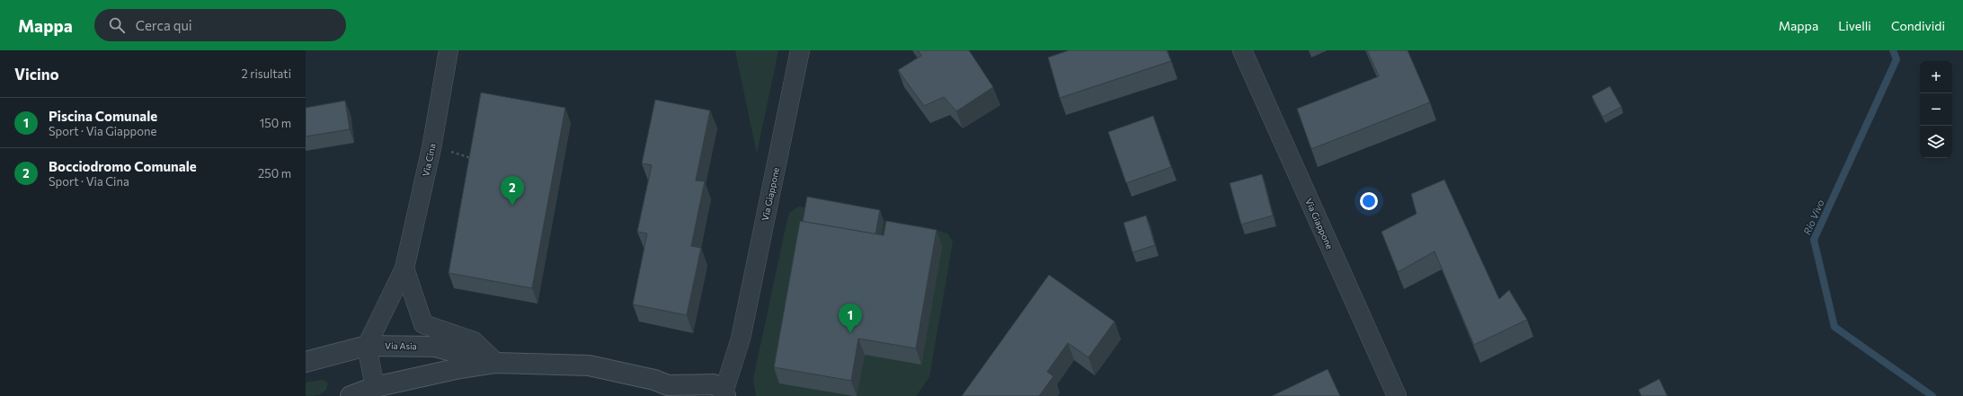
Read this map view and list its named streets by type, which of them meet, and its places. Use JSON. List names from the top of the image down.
{
  "streets": {
    "street": ["Via Cina", "Via Giappone", "Via Asia"]
  },
  "crossings": [
    ["Via Cina", "Via Asia"],
    ["Via Giappone", "Via Asia"]
  ],
  "water": ["Rio Vivo"],
  "page": {
    "header": "Mappa",
    "search": "Cerca qui",
    "nav": ["Mappa", "Livelli", "Condividi"],
    "heading": ["Vicino", "2 risultati"],
    "map_buttons": ["+", "−"],
    "list": [
      {
        "mark": "1",
        "name": "Piscina Comunale",
        "note": "Sport · Via Giappone",
        "value": "150 m"
      },
      {
        "mark": "2",
        "name": "Bocciodromo Comunale",
        "note": "Sport · Via Cina",
        "value": "250 m"
      }
    ],
    "pins": ["2", "1"]
  }
}
